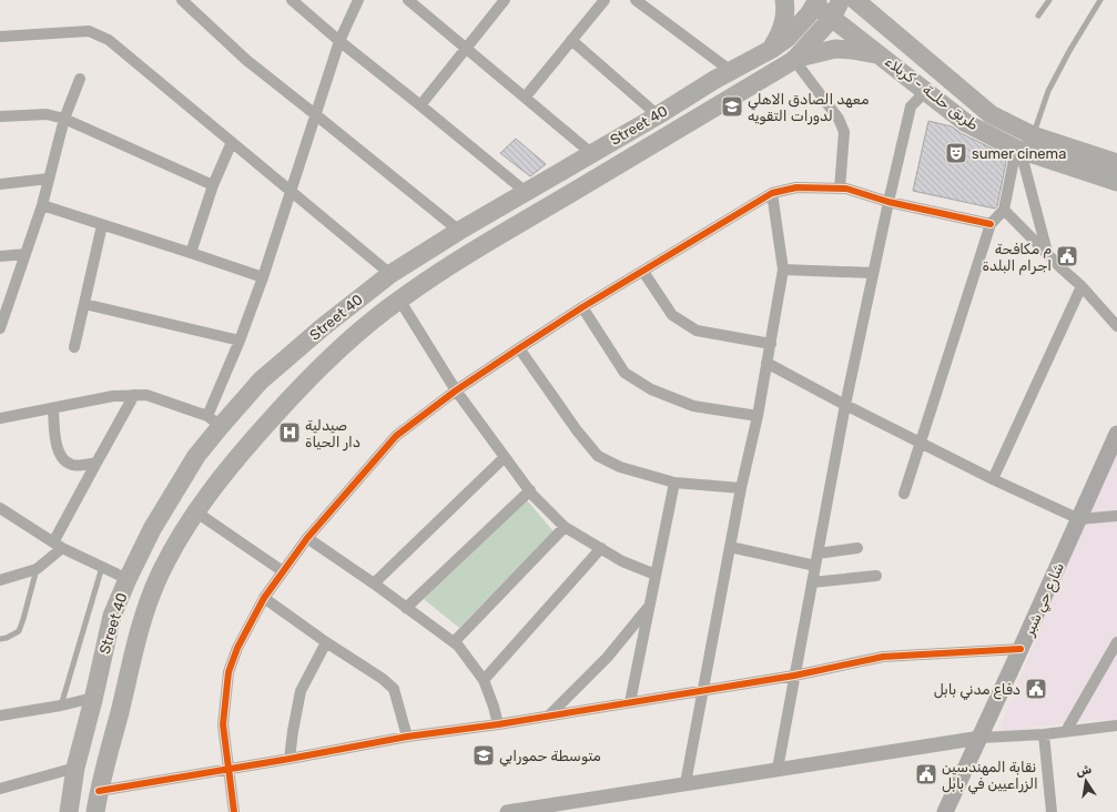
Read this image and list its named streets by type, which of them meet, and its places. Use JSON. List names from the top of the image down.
{
  "streets": {
    "main road": ["طريق حلــة - كربلاء", "Street 40", "شارع حي شبر"]
  },
  "crossings": [
    ["طريق حلــة - كربلاء", "Street 40"]
  ],
  "places": {
    "school or university": ["معهد الصادق الاهلي لدورات التقويه", "متوسطة حمورابي"],
    "theatre": ["sumer cinema"],
    "public building": ["م مكافحة اجرام البلدة", "دفاع مدني بابل", "نقابة المهندسين الزراعيين في بابل"],
    "hospital": ["صيدلية دار الحياة"]
  },
  "north": "top"
}
